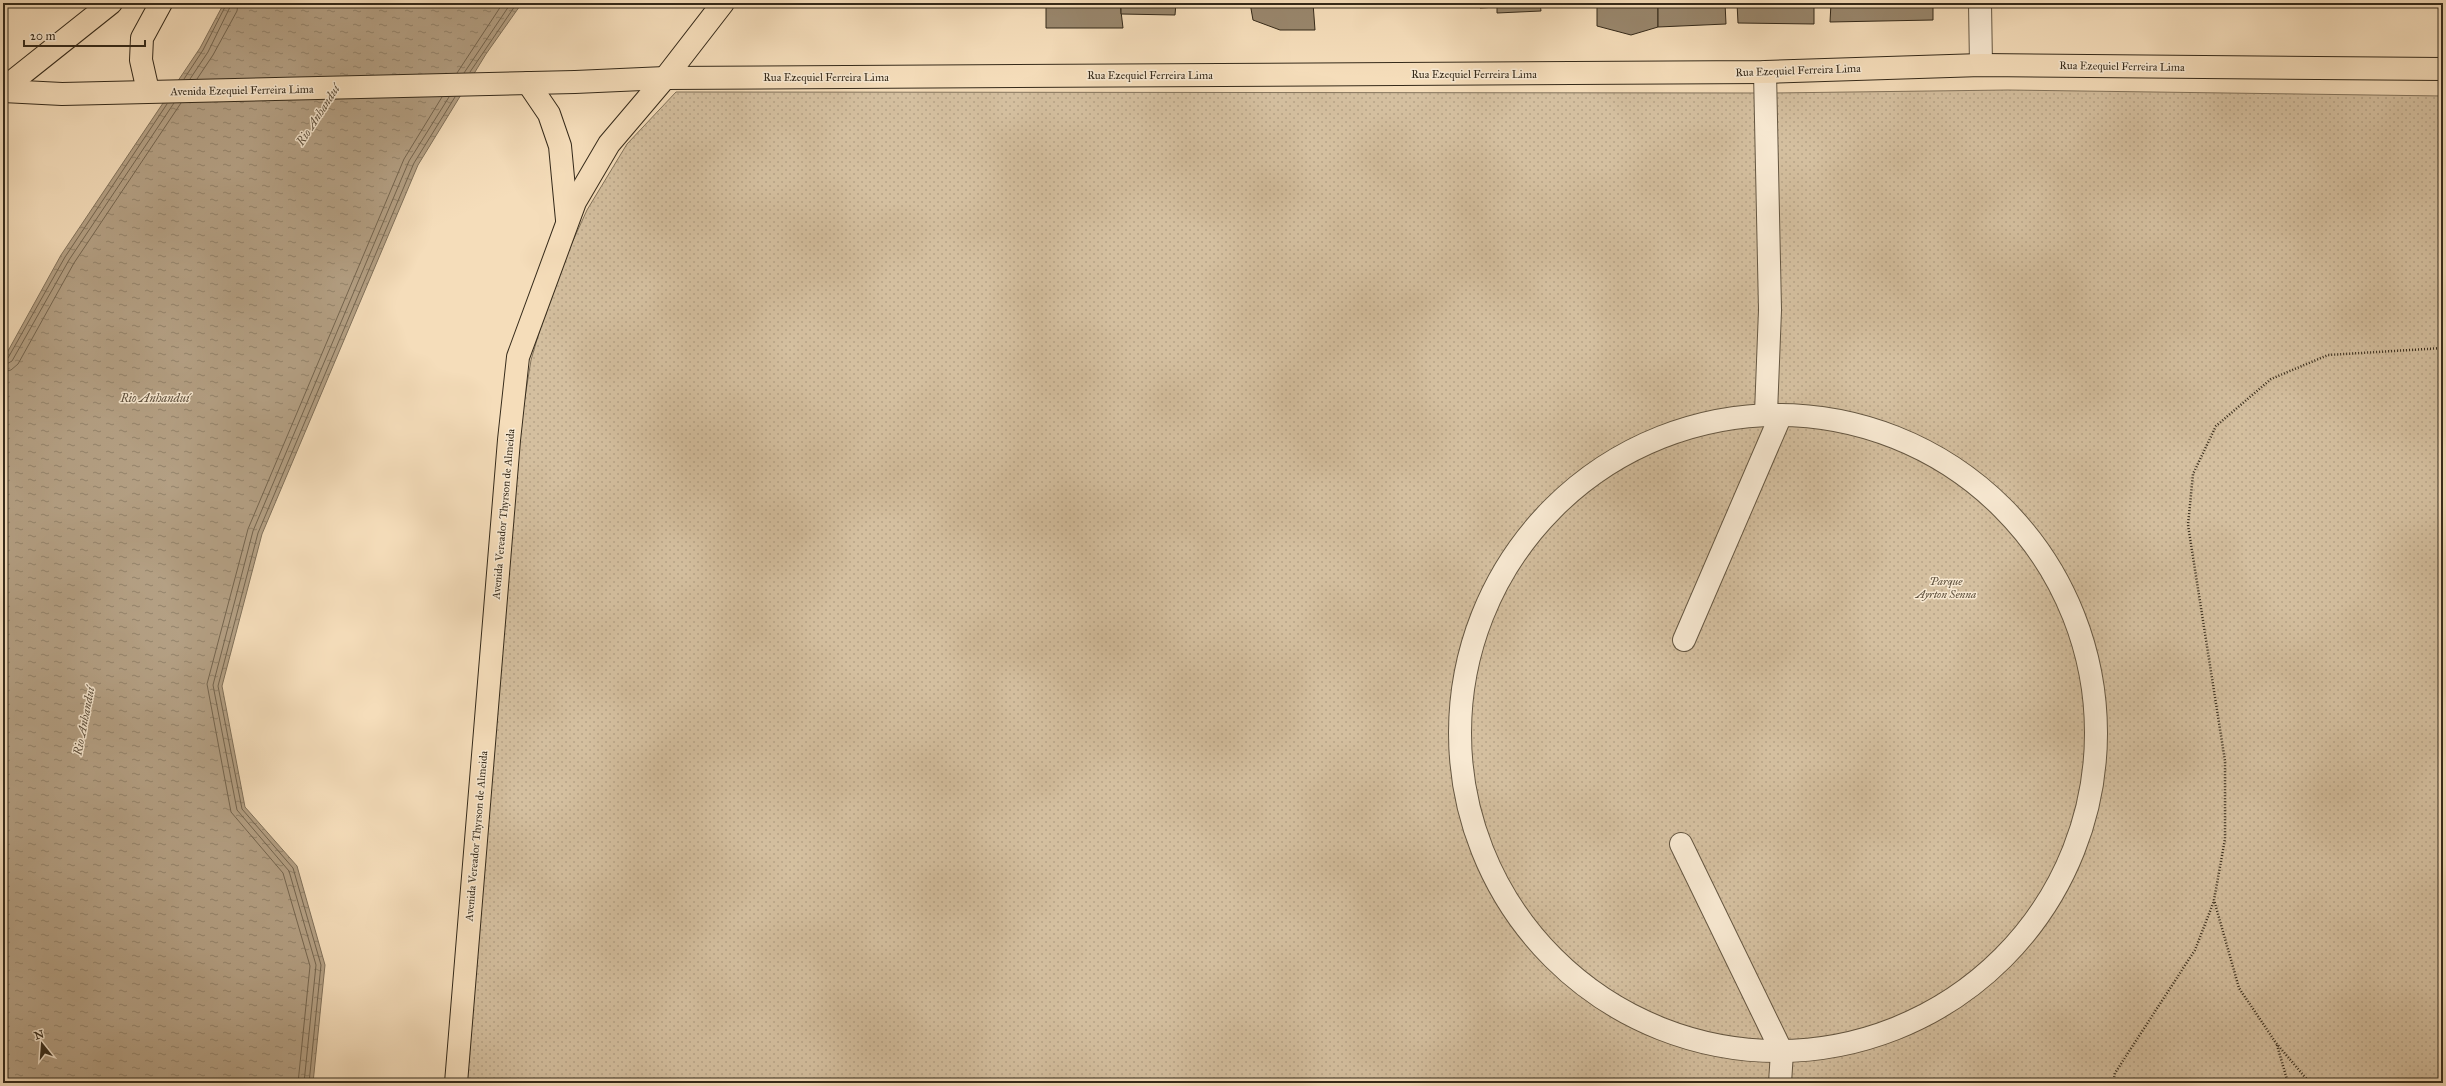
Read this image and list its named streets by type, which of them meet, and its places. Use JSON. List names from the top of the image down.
{
  "streets": {
    "main road": ["Rua Ezequiel Ferreira Lima", "Avenida Ezequiel Ferreira Lima", "Avenida Vereador Thyrson de Almeida"]
  },
  "crossings": [
    ["Rua Ezequiel Ferreira Lima", "Avenida Ezequiel Ferreira Lima"],
    ["Rua Ezequiel Ferreira Lima", "Avenida Vereador Thyrson de Almeida"]
  ],
  "water": ["Rio Anhanduí"],
  "parks": ["Parque Ayrton Senna"],
  "scale_bar": "20 m",
  "north": "top"
}
